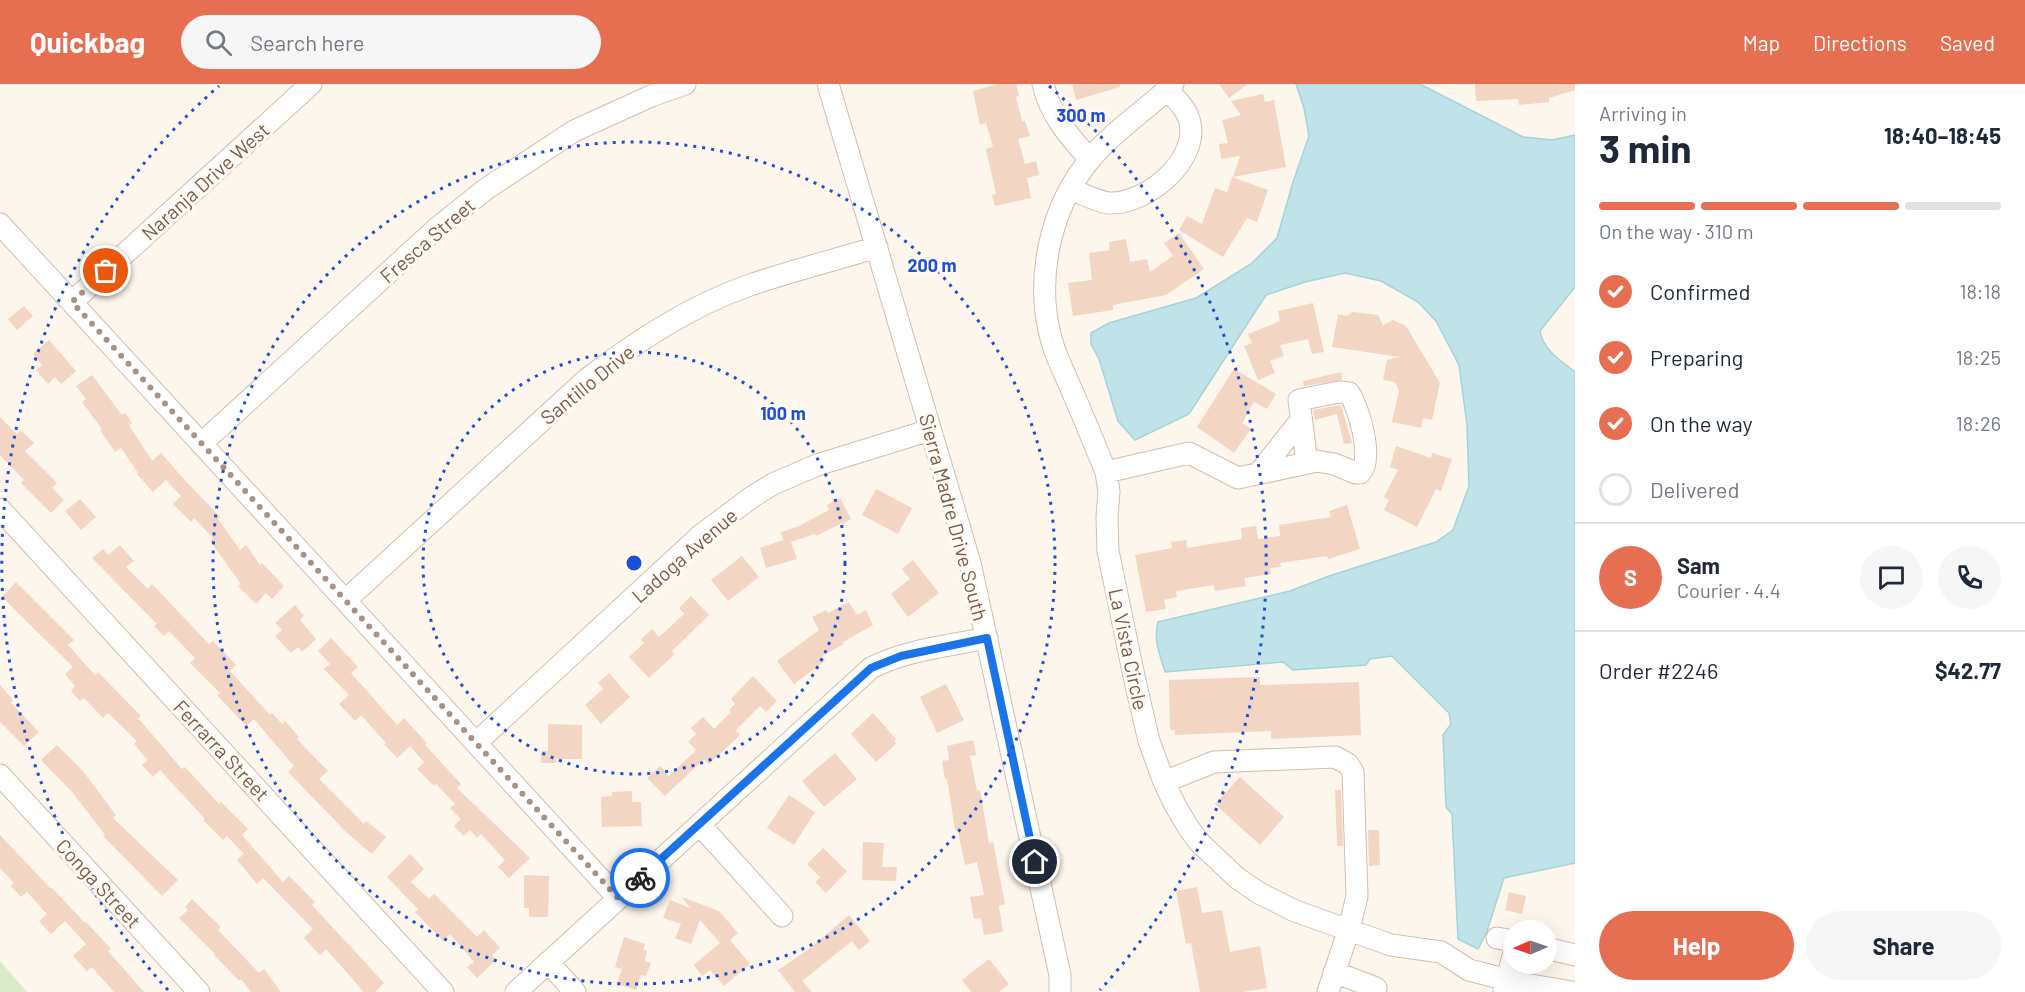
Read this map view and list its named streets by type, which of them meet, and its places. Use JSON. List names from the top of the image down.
{
  "streets": {
    "street": [
      "Naranja Drive West",
      "Fresca Street",
      "Santillo Drive",
      "Sierra Madre Drive South",
      "Ladoga Avenue",
      "La Vista Circle",
      "Ferrarra Street",
      "Conga Street"
    ]
  },
  "crossings": [
    ["Santillo Drive", "Sierra Madre Drive South"],
    ["Sierra Madre Drive South", "Ladoga Avenue"]
  ],
  "north": "left",
  "page": {
    "header": "Quickbag",
    "search": "Search here",
    "nav": ["Map", "Directions", "Saved"],
    "heading": ["3 min", "Arriving in", "18:40–18:45"],
    "panel": [
      "Sam",
      "Courier · 4.4",
      "Order #2246",
      "$42.77"
    ],
    "bar": "On the way · 310 m",
    "list": [
      ["Confirmed", "18:18"],
      ["Preparing", "18:25"],
      ["On the way", "18:26"],
      "Delivered"
    ],
    "round": "S",
    "buttons": ["Help", "Share"]
  },
  "rings": ["300 m", "200 m", "100 m"]
}
